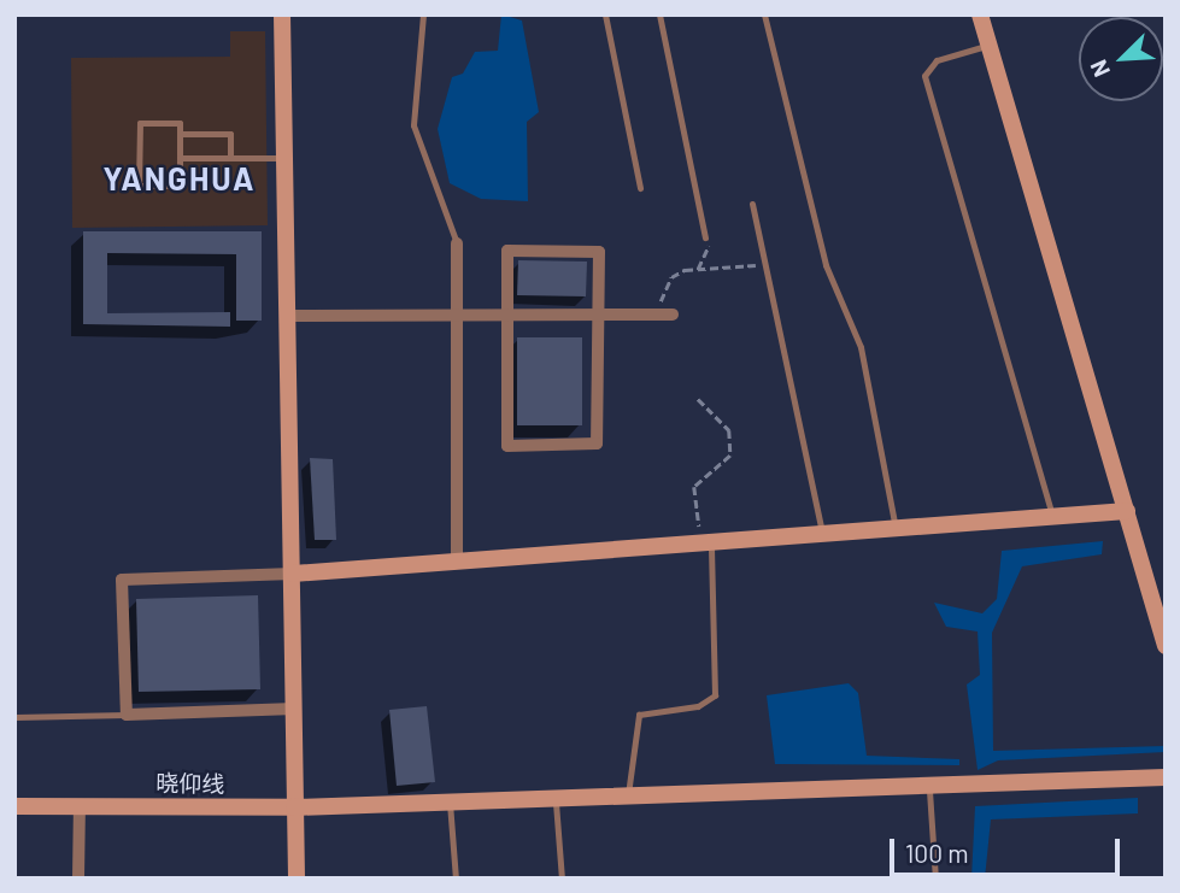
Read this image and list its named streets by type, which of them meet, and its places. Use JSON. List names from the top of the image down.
{
  "streets": {
    "street": ["晓仰线"]
  },
  "districts": ["YANGHUA"],
  "scale_bar": "100 m",
  "north": "bottom left"
}
